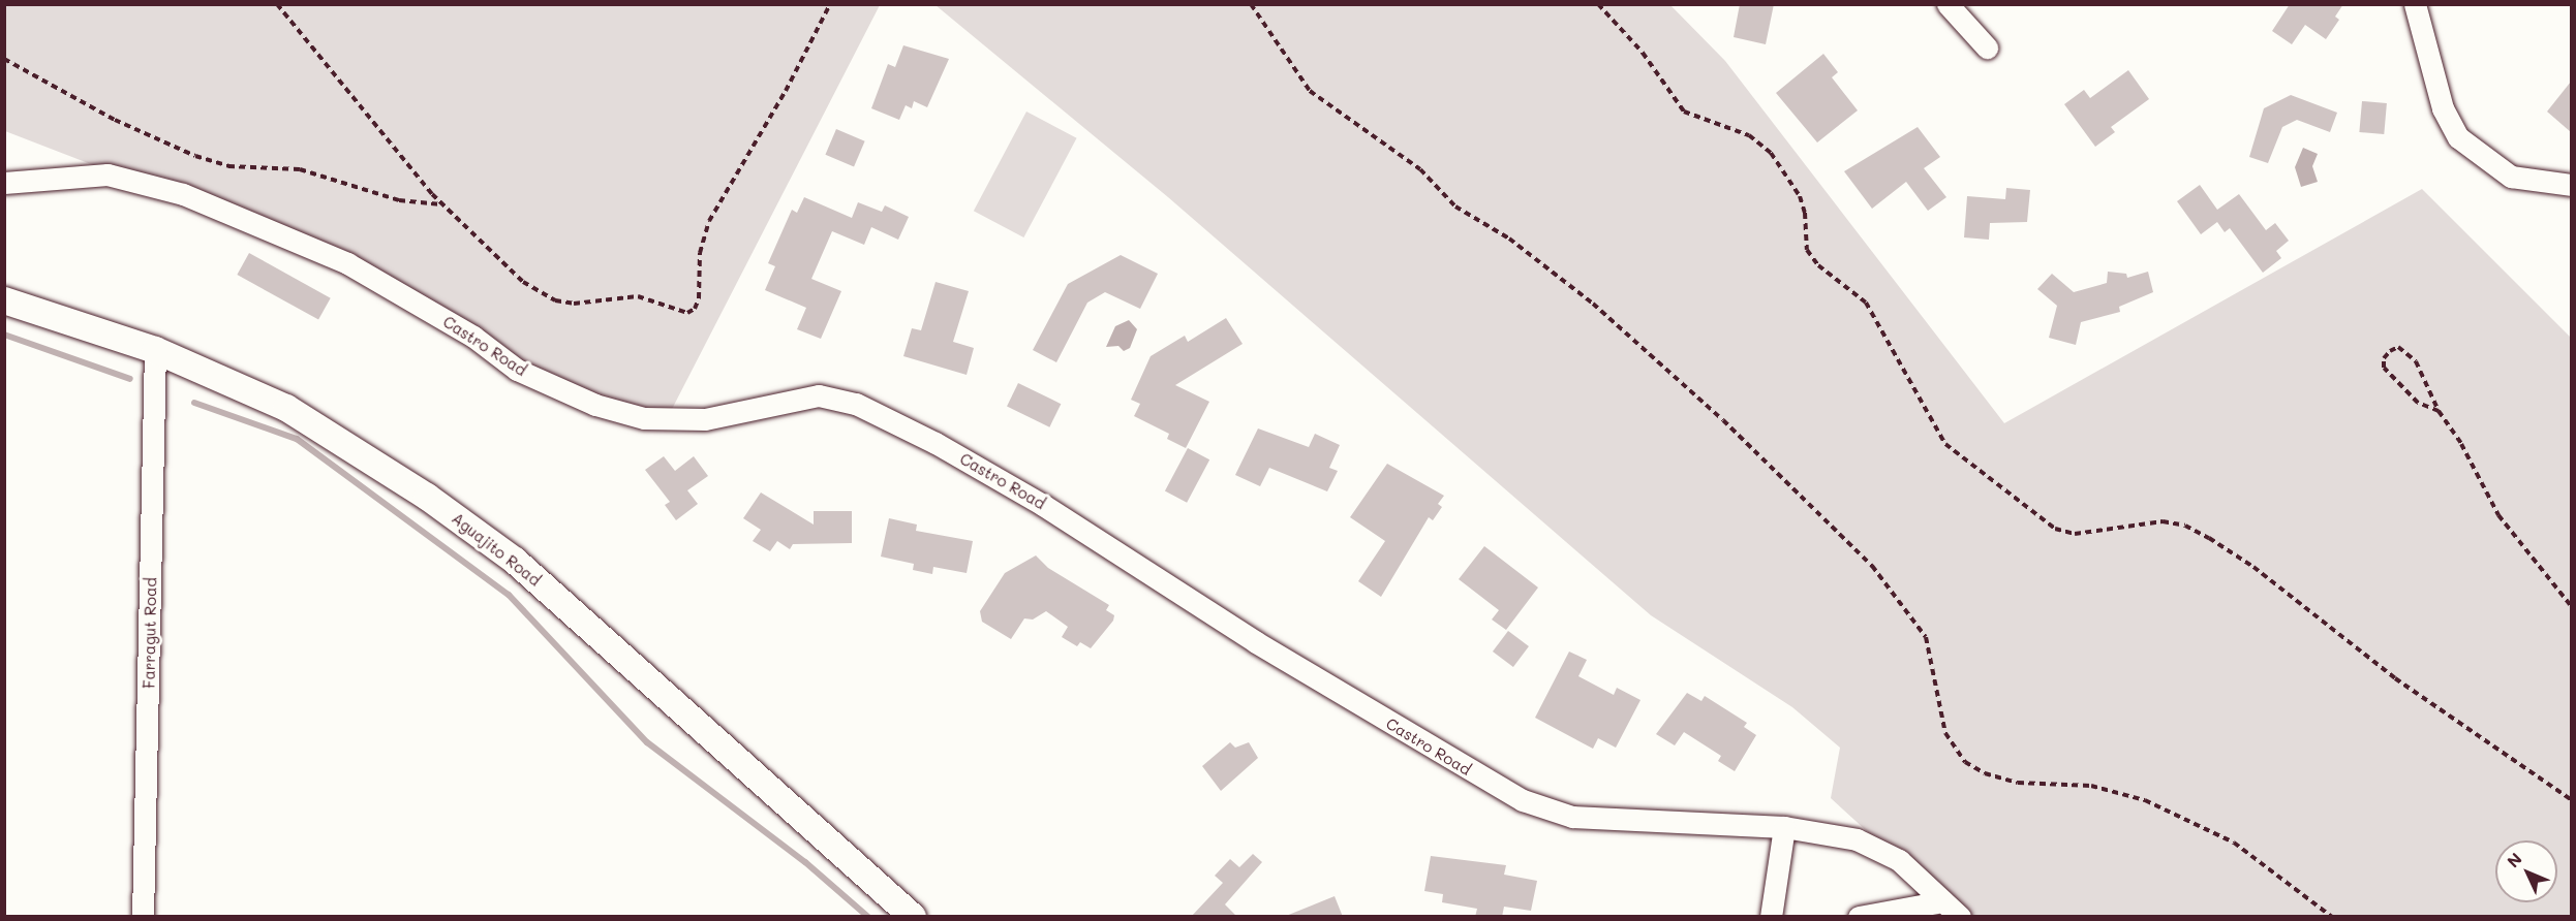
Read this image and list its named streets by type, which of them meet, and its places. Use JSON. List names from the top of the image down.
{
  "streets": {
    "street": ["Castro Road", "Aguajito Road", "Farragut Road"]
  },
  "crossings": [
    ["Aguajito Road", "Farragut Road"]
  ],
  "north": "top left"
}
